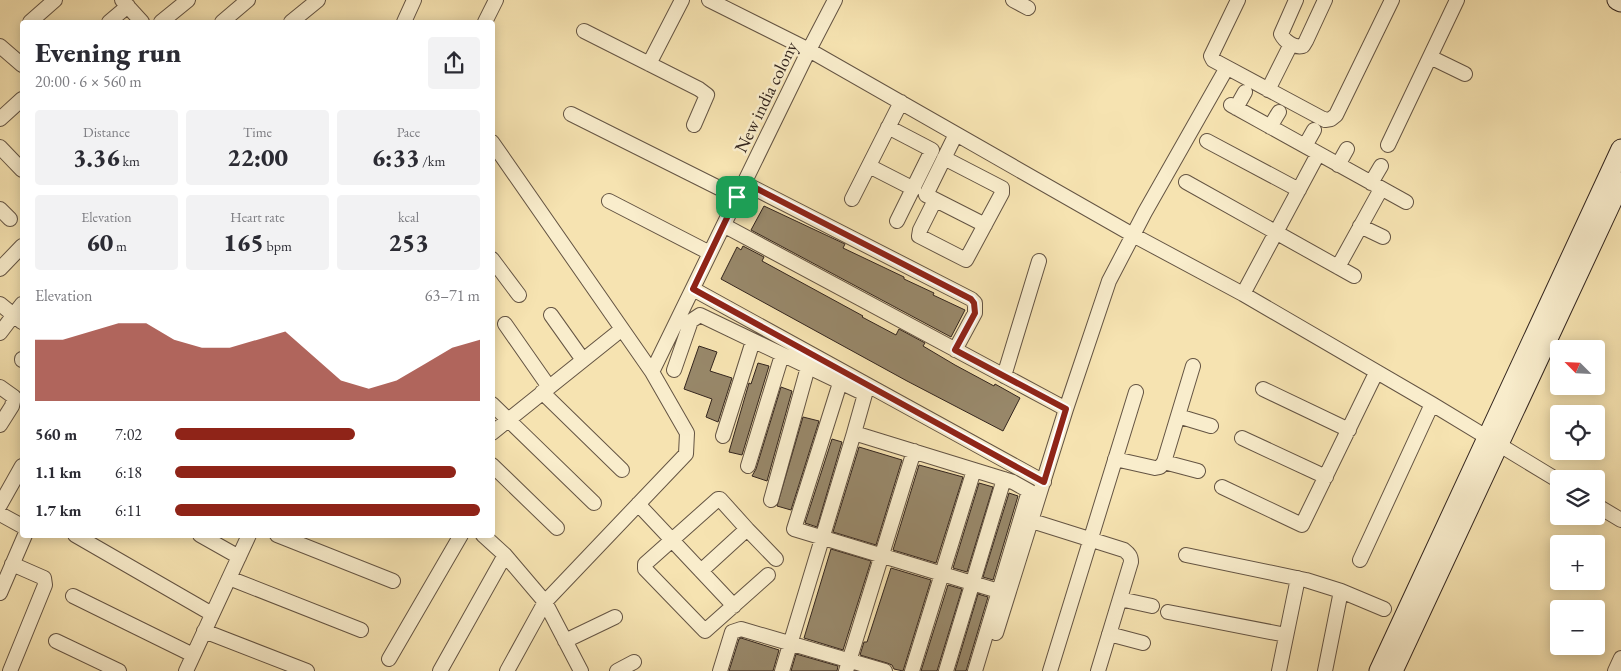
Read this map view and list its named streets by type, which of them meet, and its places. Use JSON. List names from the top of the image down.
{
  "streets": {
    "street": ["New india colony"]
  },
  "north": "top left",
  "page": {
    "heading": ["Evening run", "20:00 · 6 × 560 m"],
    "stats": [
      ["Distance", "3.36 km"],
      ["Time", "22:00"],
      ["Pace", "6:33 /km"],
      ["Elevation", "60 m"],
      ["Heart rate", "165 bpm"],
      ["kcal", "253"]
    ],
    "chart": ["Elevation", "63–71 m"],
    "map_buttons": ["+", "−"],
    "list": [
      {
        "name": "560 m",
        "note": "7:02"
      },
      {
        "name": "1.1 km",
        "note": "6:18"
      },
      {
        "name": "1.7 km",
        "note": "6:11"
      }
    ]
  }
}
